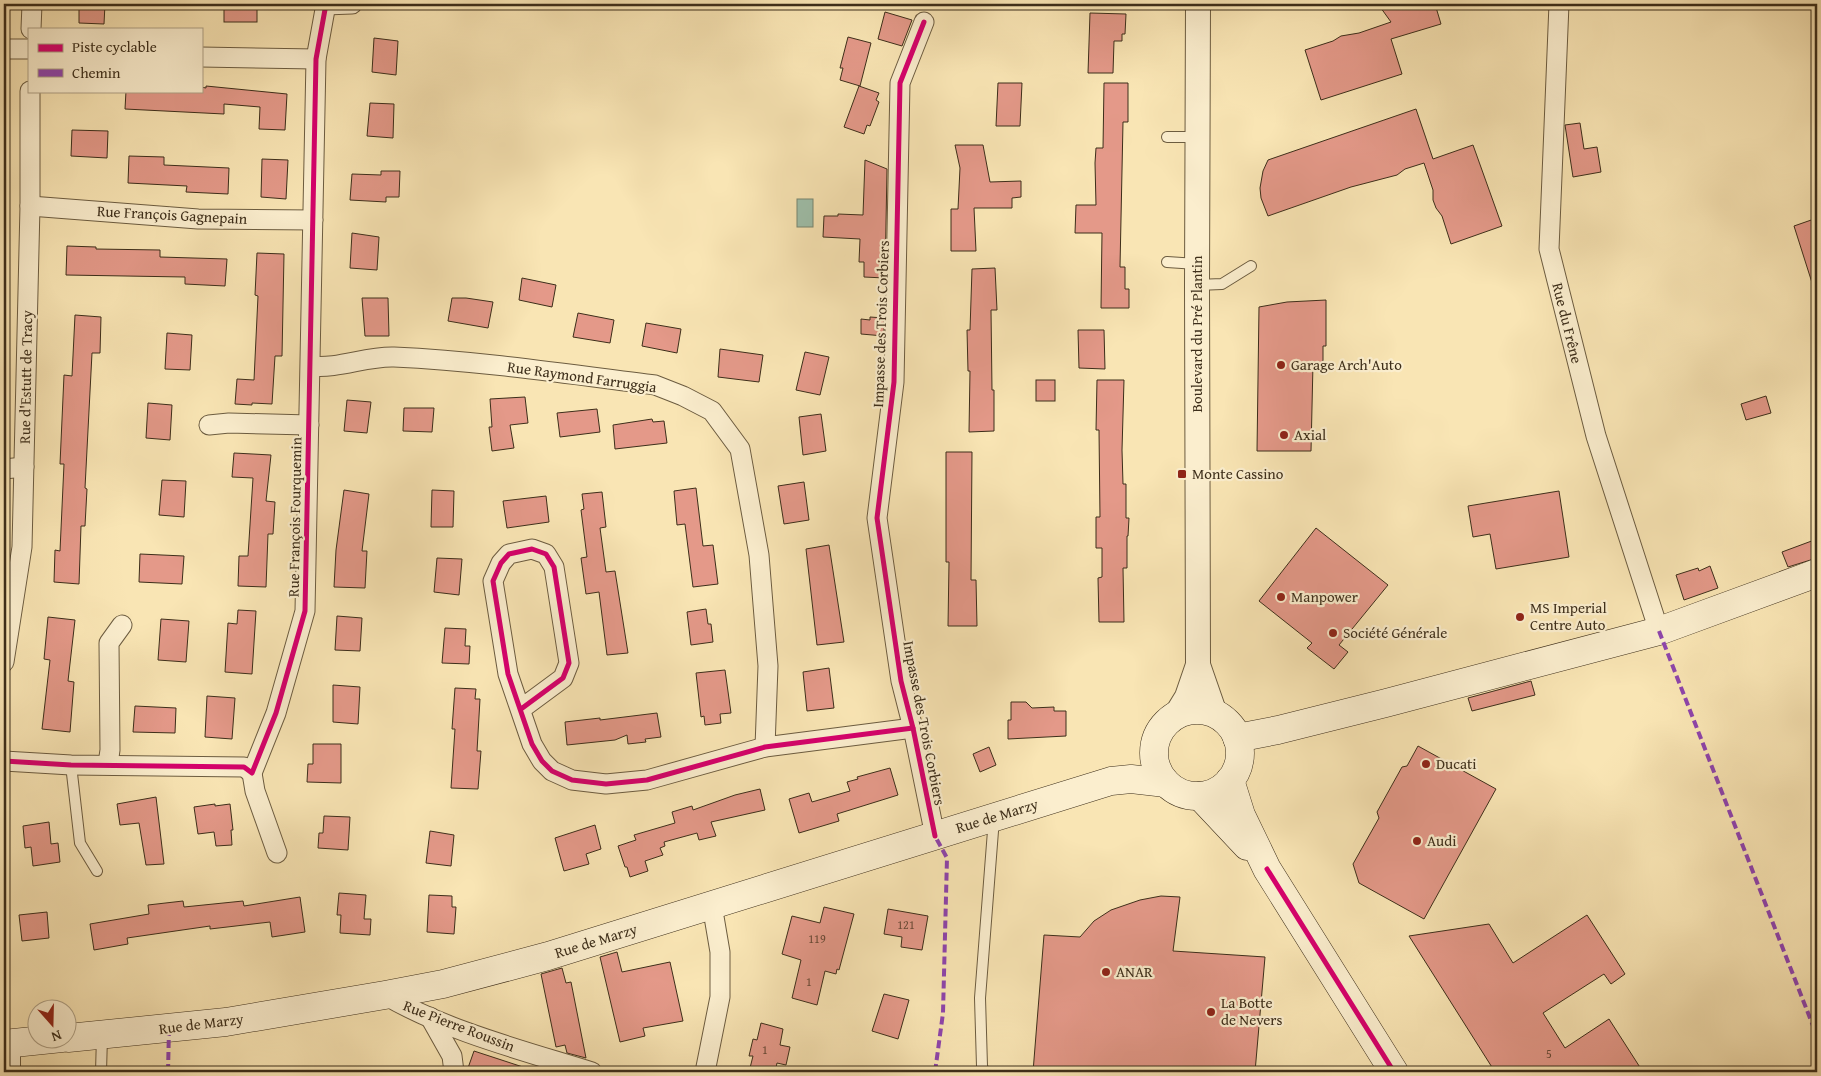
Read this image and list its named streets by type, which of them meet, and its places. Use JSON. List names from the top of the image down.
{
  "streets": {
    "main road": ["Rue de Marzy"],
    "street": [
      "Rue François Gagnepain",
      "Rue du Frêne",
      "Impasse des Trois Corbiers",
      "Boulevard du Pré Plantin",
      "Rue d'Estutt de Tracy",
      "Rue Raymond Farruggia",
      "Rue François Fourquemin",
      "Rue Pierre Roussin"
    ]
  },
  "crossings": [
    ["Rue François Gagnepain", "Rue d'Estutt de Tracy"],
    ["Rue François Gagnepain", "Rue François Fourquemin"],
    ["Impasse des Trois Corbiers", "Rue de Marzy"],
    ["Boulevard du Pré Plantin", "Rue de Marzy"],
    ["Rue Raymond Farruggia", "Rue François Fourquemin"],
    ["Rue de Marzy", "Rue Pierre Roussin"]
  ],
  "places": {
    "other": [
      "Garage Arch'Auto",
      "Axial",
      "Manpower",
      "MS Imperial Centre Auto",
      "Société Générale",
      "Ducati",
      "Audi",
      "ANAR",
      "La Botte de Nevers"
    ],
    "transit": ["Monte Cassino"]
  },
  "house_numbers": [
    "121",
    "119",
    "1",
    "1",
    "5"
  ],
  "legend": ["Piste cyclable", "Chemin"],
  "north": "bottom"
}
